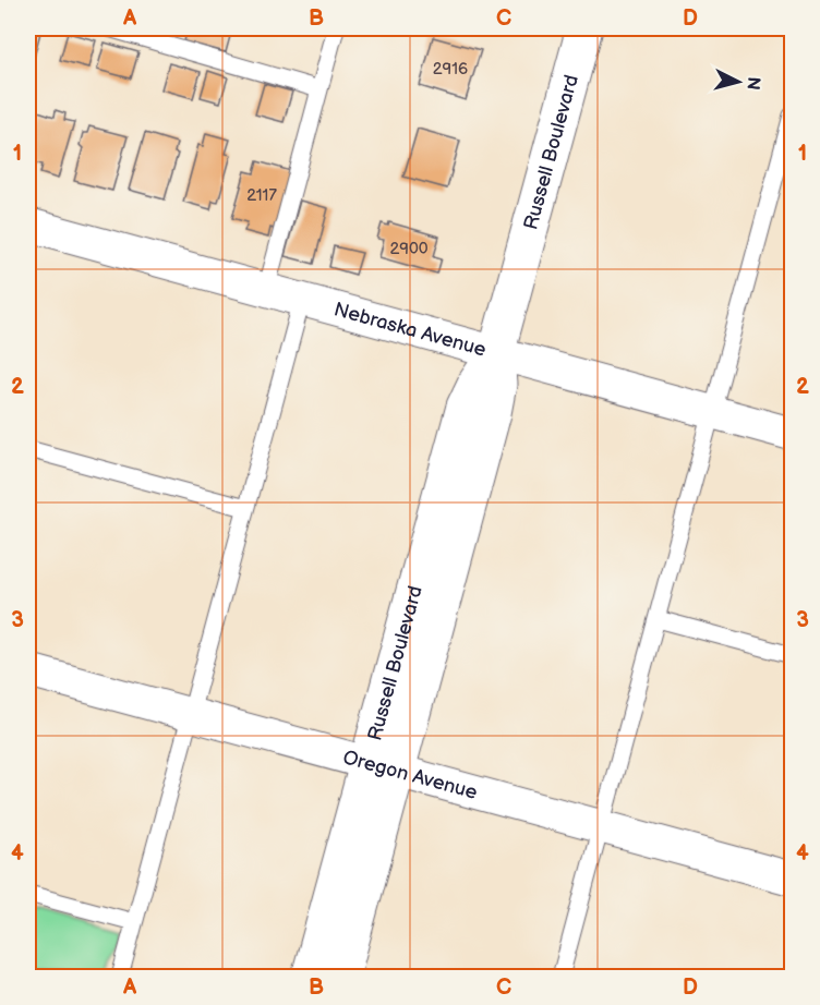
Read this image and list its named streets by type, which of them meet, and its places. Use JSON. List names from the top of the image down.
{
  "streets": {
    "main road": ["Russell Boulevard"],
    "street": ["Nebraska Avenue", "Oregon Avenue"]
  },
  "crossings": [
    ["Russell Boulevard", "Nebraska Avenue"],
    ["Russell Boulevard", "Oregon Avenue"]
  ],
  "house_numbers": ["2916", "2117", "2900"],
  "north": "right",
  "grid": {
    "columns": [
      "A",
      "B",
      "C",
      "D"
    ],
    "rows": [
      "1",
      "2",
      "3",
      "4"
    ]
  }
}
